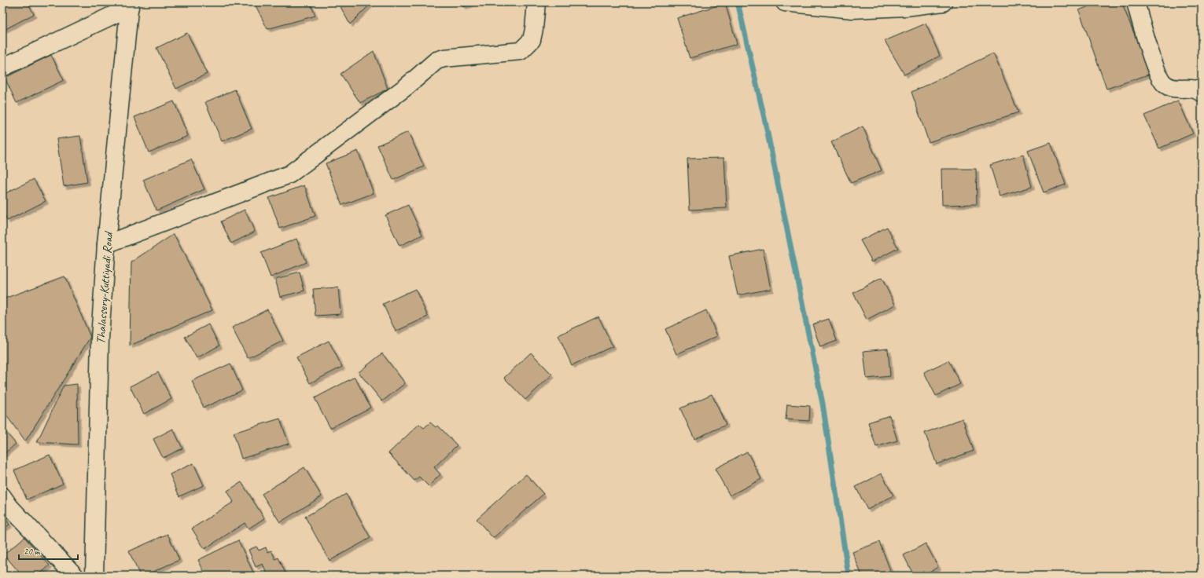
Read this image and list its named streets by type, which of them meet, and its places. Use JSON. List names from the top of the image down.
{
  "streets": {
    "street": ["Thalassery-Kuttiyadi Road"]
  },
  "scale_bar": "20 m"
}
